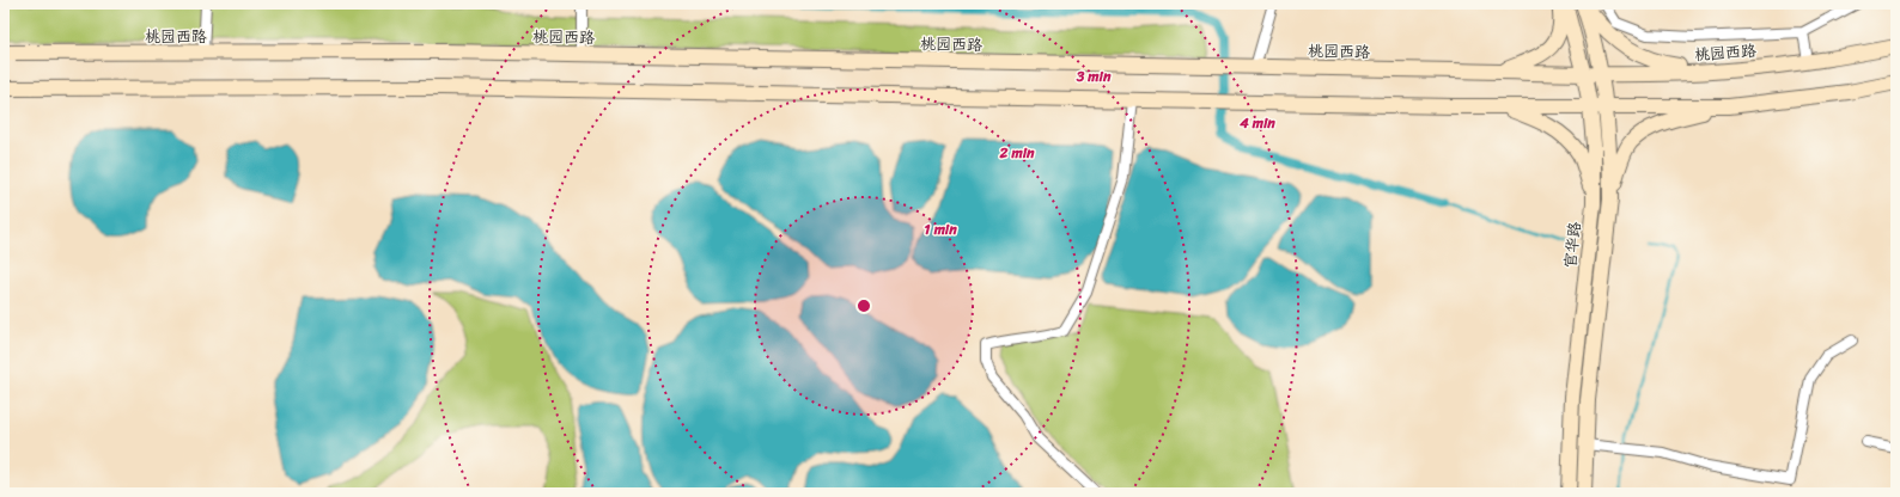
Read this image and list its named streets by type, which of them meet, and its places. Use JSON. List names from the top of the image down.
{
  "streets": {
    "main road": ["桃园西路", "官华路"]
  },
  "crossings": [
    ["桃园西路", "官华路"]
  ],
  "rings": [
    "3 min",
    "4 min",
    "2 min",
    "1 min"
  ]
}
